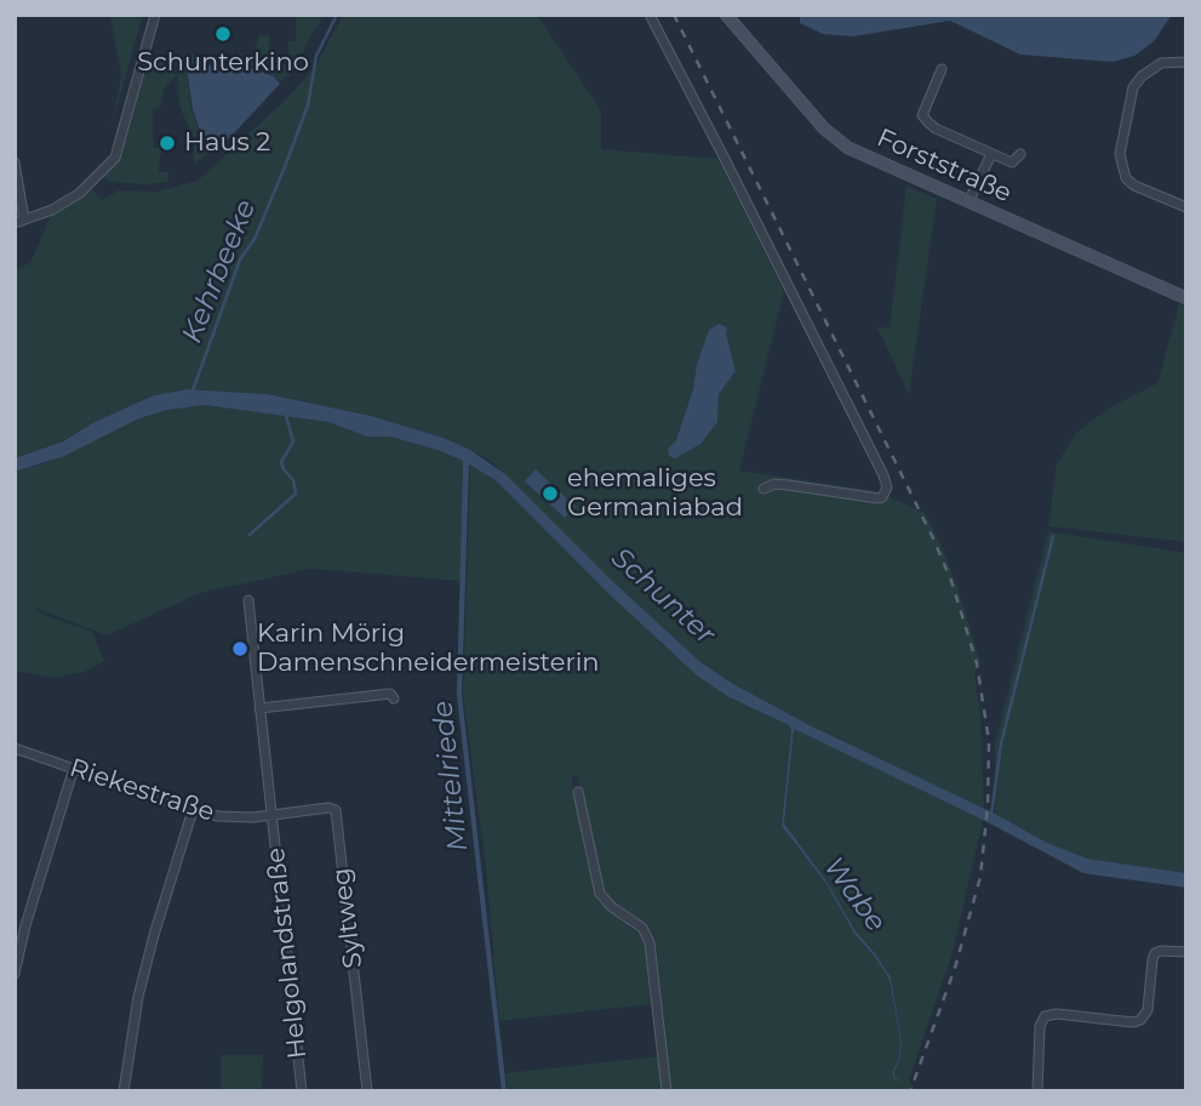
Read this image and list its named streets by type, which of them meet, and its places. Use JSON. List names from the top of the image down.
{
  "streets": {
    "main road": ["Forststraße"],
    "street": ["Riekestraße", "Syltweg", "Helgolandstraße"]
  },
  "crossings": [
    ["Riekestraße", "Syltweg"],
    ["Riekestraße", "Helgolandstraße"],
    ["Syltweg", "Helgolandstraße"]
  ],
  "water": [
    "Kehrbeeke",
    "Schunter",
    "Mittelriede",
    "Wabe"
  ],
  "places": [
    "Schunterkino",
    "Haus 2",
    "ehemaliges Germaniabad",
    "Karin Mörig Damenschneidermeisterin"
  ]
}
